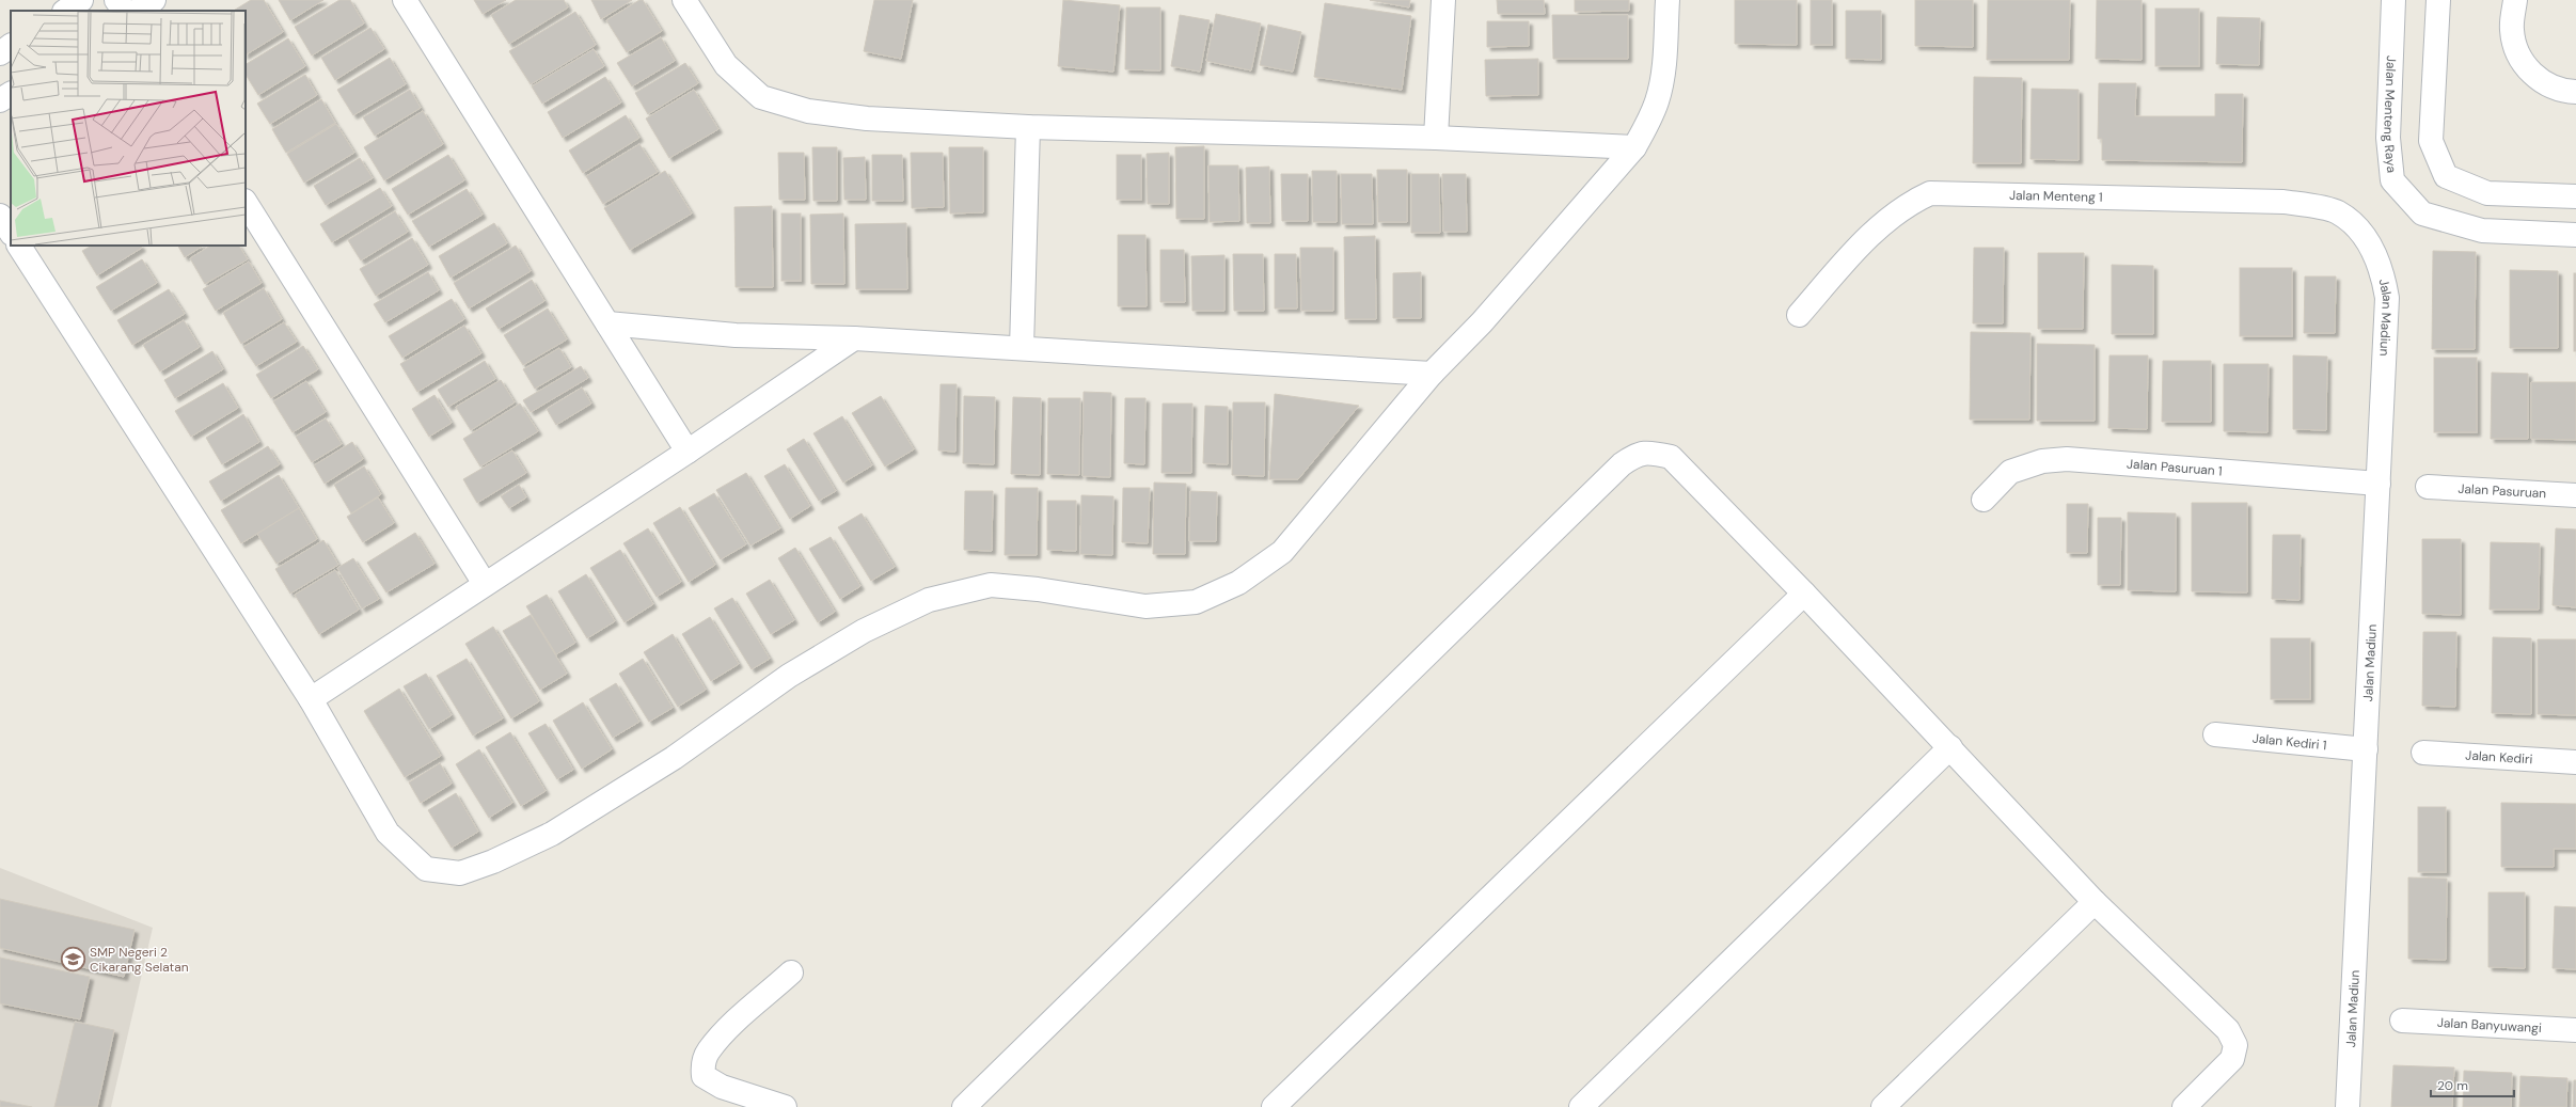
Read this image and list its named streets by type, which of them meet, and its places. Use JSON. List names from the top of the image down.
{
  "streets": {
    "street": [
      "Jalan Menteng Raya",
      "Jalan Menteng 1",
      "Jalan Madiun",
      "Jalan Pasuruan 1",
      "Jalan Pasuruan",
      "Jalan Kediri 1",
      "Jalan Kediri",
      "Jalan Banyuwangi"
    ]
  },
  "crossings": [
    ["Jalan Menteng 1", "Jalan Madiun"],
    ["Jalan Madiun", "Jalan Pasuruan 1"],
    ["Jalan Madiun", "Jalan Kediri 1"]
  ],
  "places": {
    "school or university": ["SMP Negeri 2 Cikarang Selatan"]
  },
  "scale_bar": "20 m"
}
